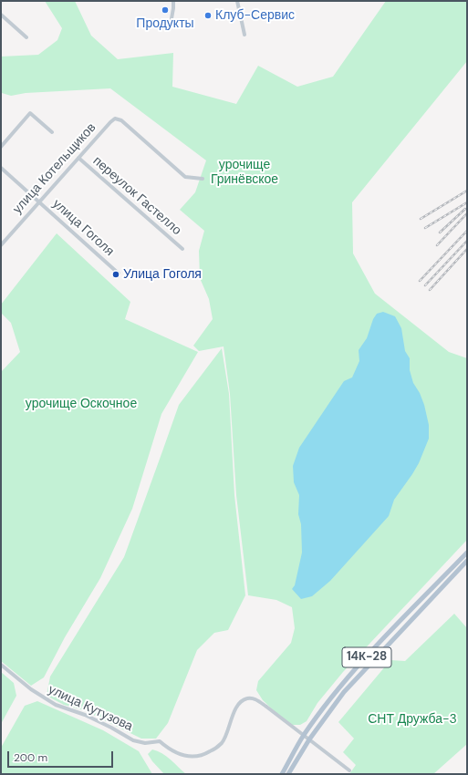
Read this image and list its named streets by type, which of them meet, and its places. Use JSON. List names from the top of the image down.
{
  "streets": {
    "main road": ["14К-28"],
    "street": [
      "улица Котельщиков",
      "переулок Гастелло",
      "улица Гоголя",
      "улица Кутузова"
    ]
  },
  "crossings": [
    ["улица Котельщиков", "переулок Гастелло"],
    ["улица Котельщиков", "улица Гоголя"],
    ["14К-28", "улица Кутузова"]
  ],
  "parks": ["урочище Гринёвское", "урочище Оскочное", "СНТ Дружба-3"],
  "places": ["Продукты", "Клуб-Сервис", "Улица Гоголя"],
  "scale_bar": "200 m"
}
